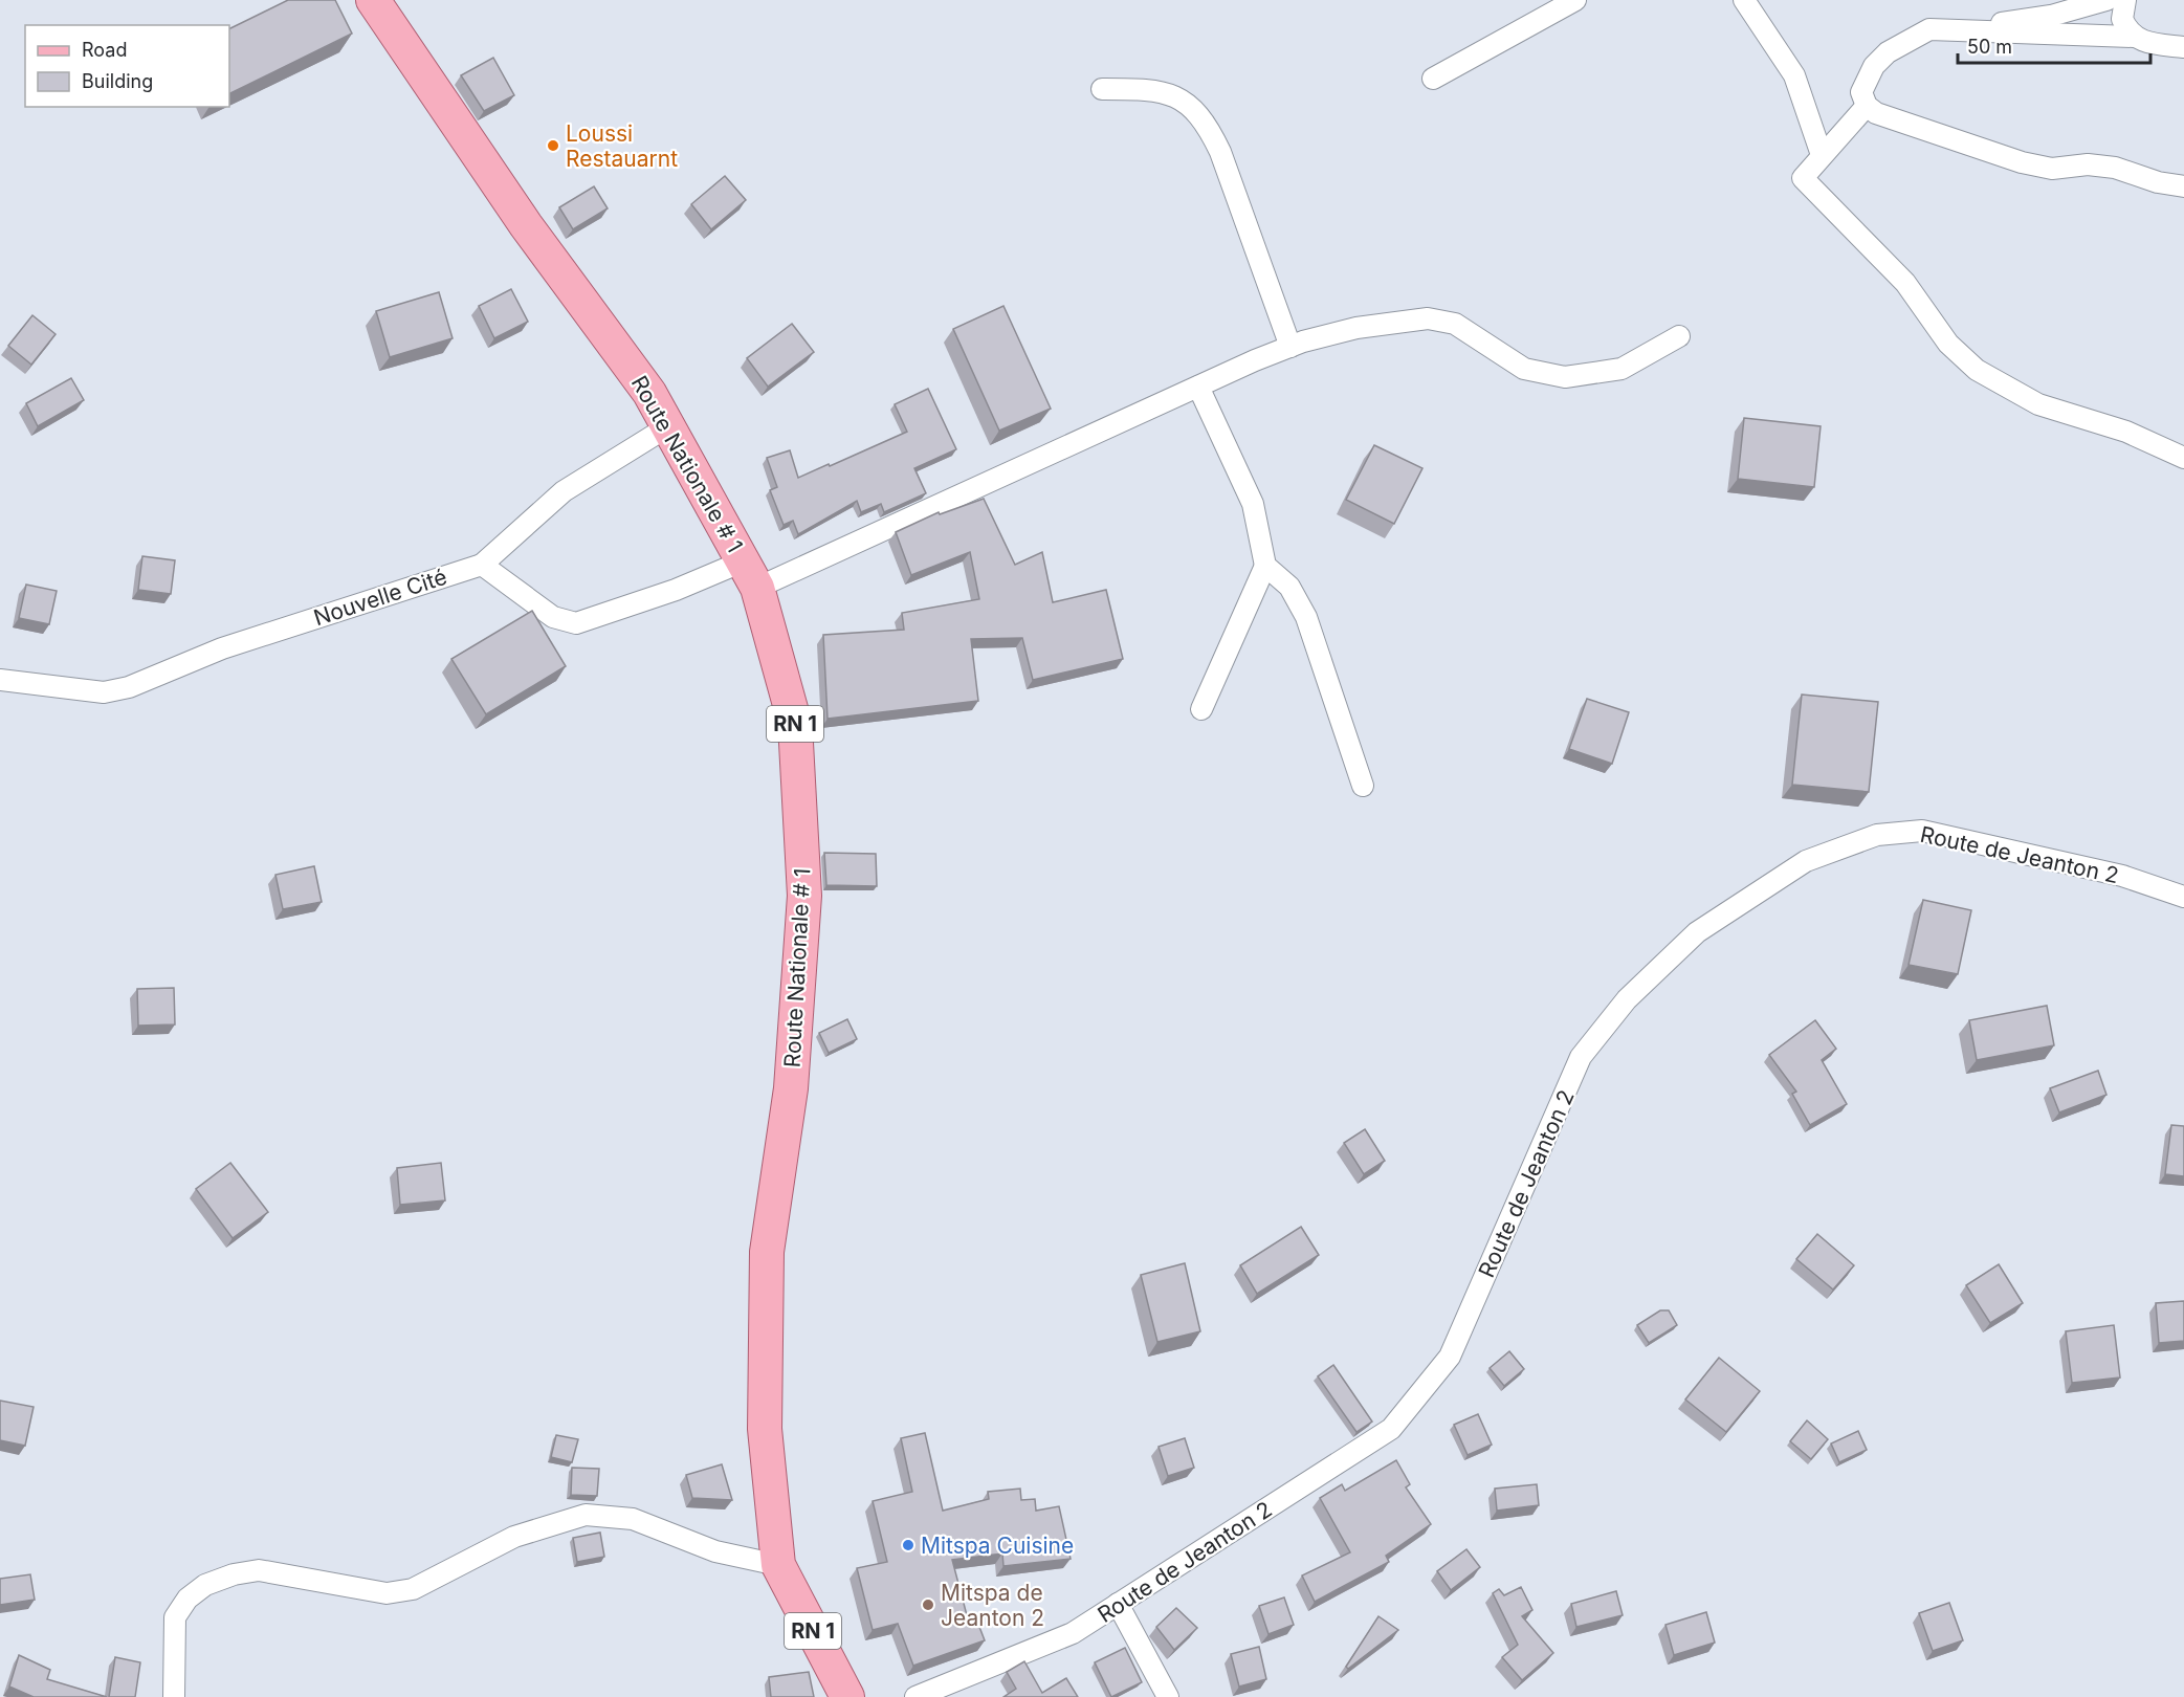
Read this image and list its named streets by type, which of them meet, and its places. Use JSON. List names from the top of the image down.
{
  "streets": {
    "main road": ["Route Nationale # 1", "RN 1"],
    "street": ["Nouvelle Cité", "Route de Jeanton 2"]
  },
  "places": ["Loussi Restauarnt", "Mitspa Cuisine", "Mitspa de Jeanton 2"],
  "legend": ["Road", "Building"],
  "scale_bar": "50 m"
}
